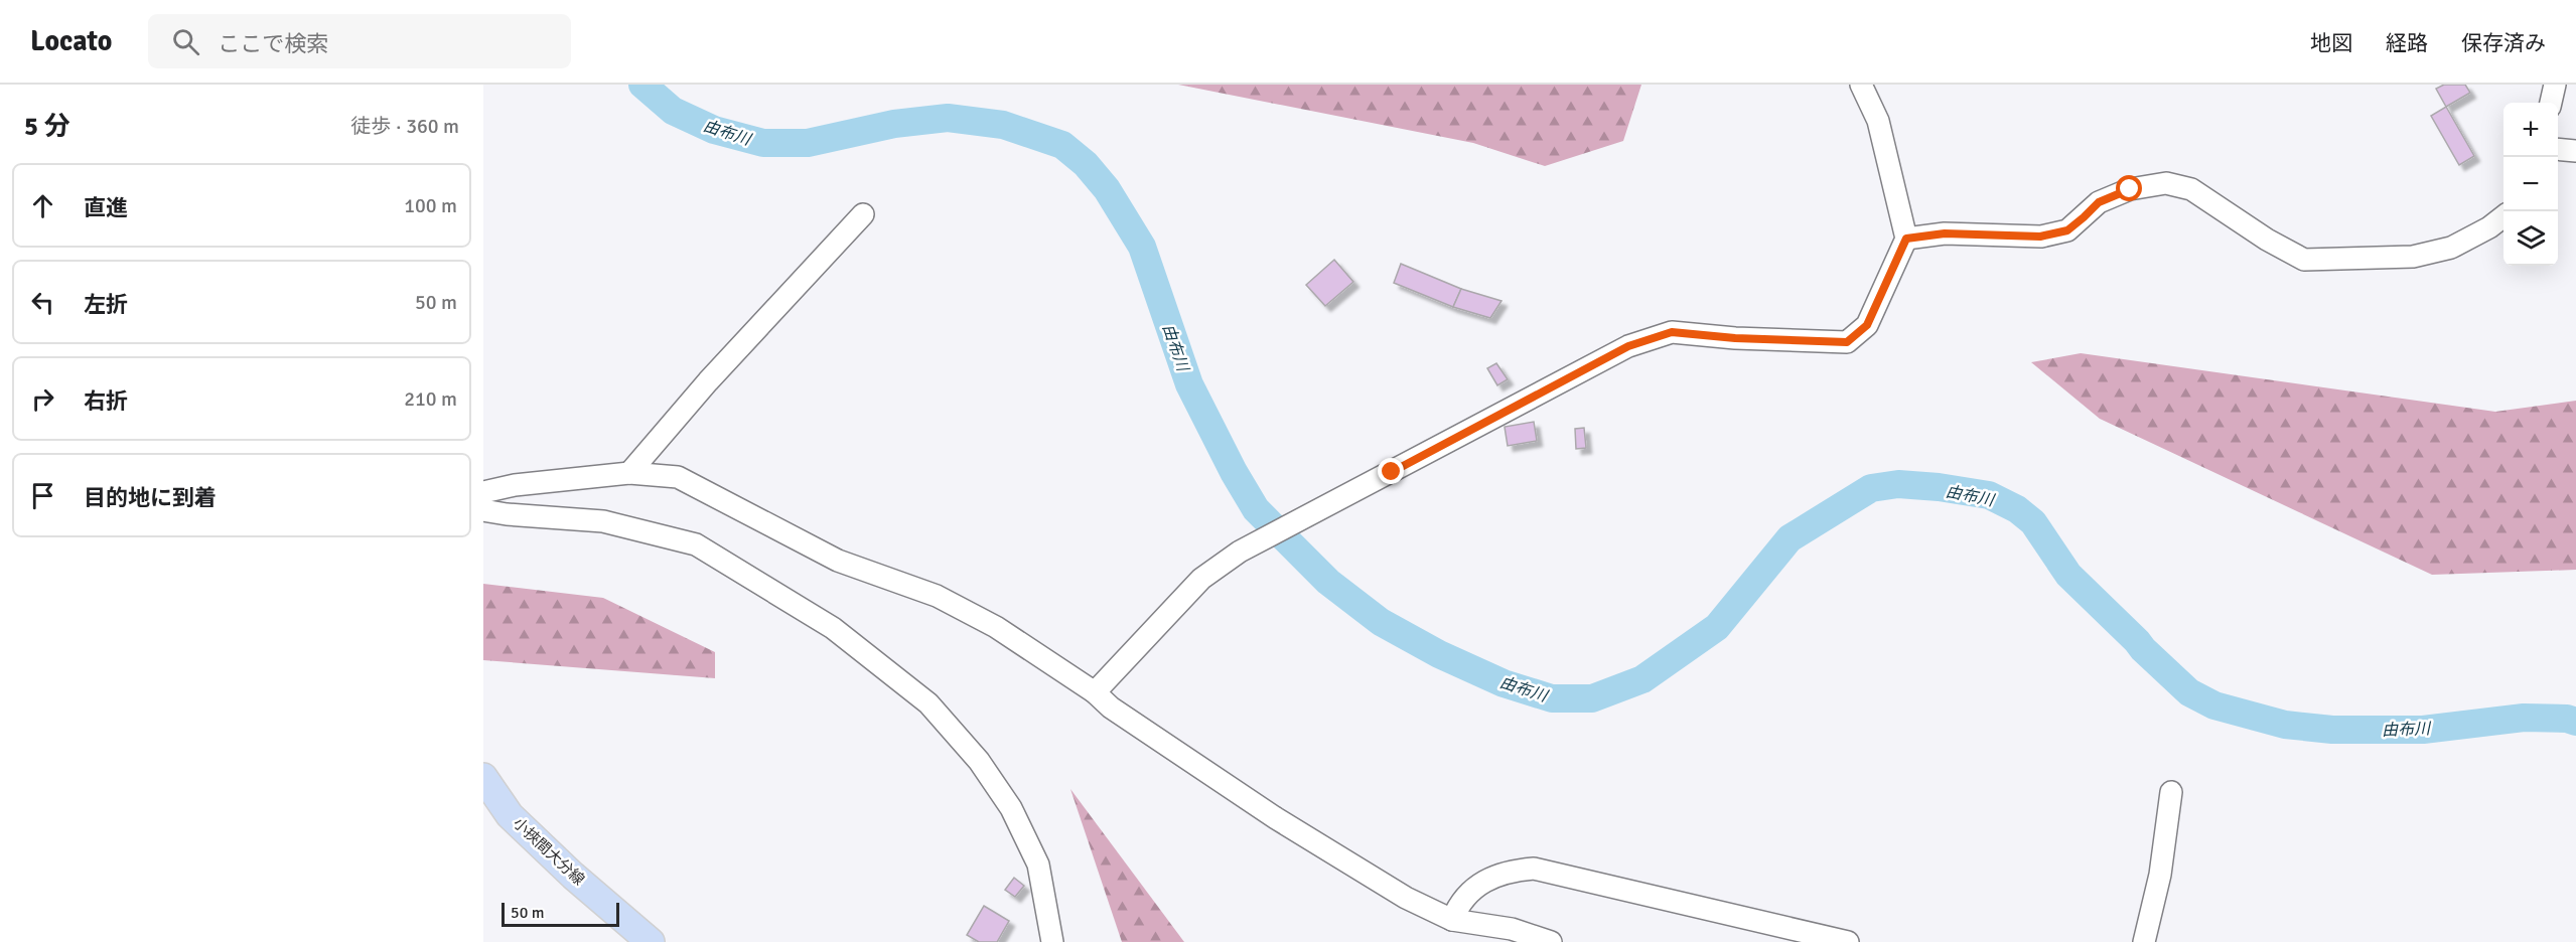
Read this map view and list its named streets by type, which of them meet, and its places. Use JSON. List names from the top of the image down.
{
  "streets": {
    "main road": ["小挾間大分線"]
  },
  "water": ["由布川"],
  "scale_bar": "50 m",
  "page": {
    "header": "Locato",
    "search": "ここで検索",
    "nav": ["地図", "経路", "保存済み"],
    "heading": ["5 分", "徒歩 · 360 m"],
    "map_buttons": ["+", "−"],
    "list": [
      ["直進", "100 m"],
      ["左折", "50 m"],
      ["右折", "210 m"],
      "目的地に到着"
    ],
    "scale": "50 m"
  }
}
